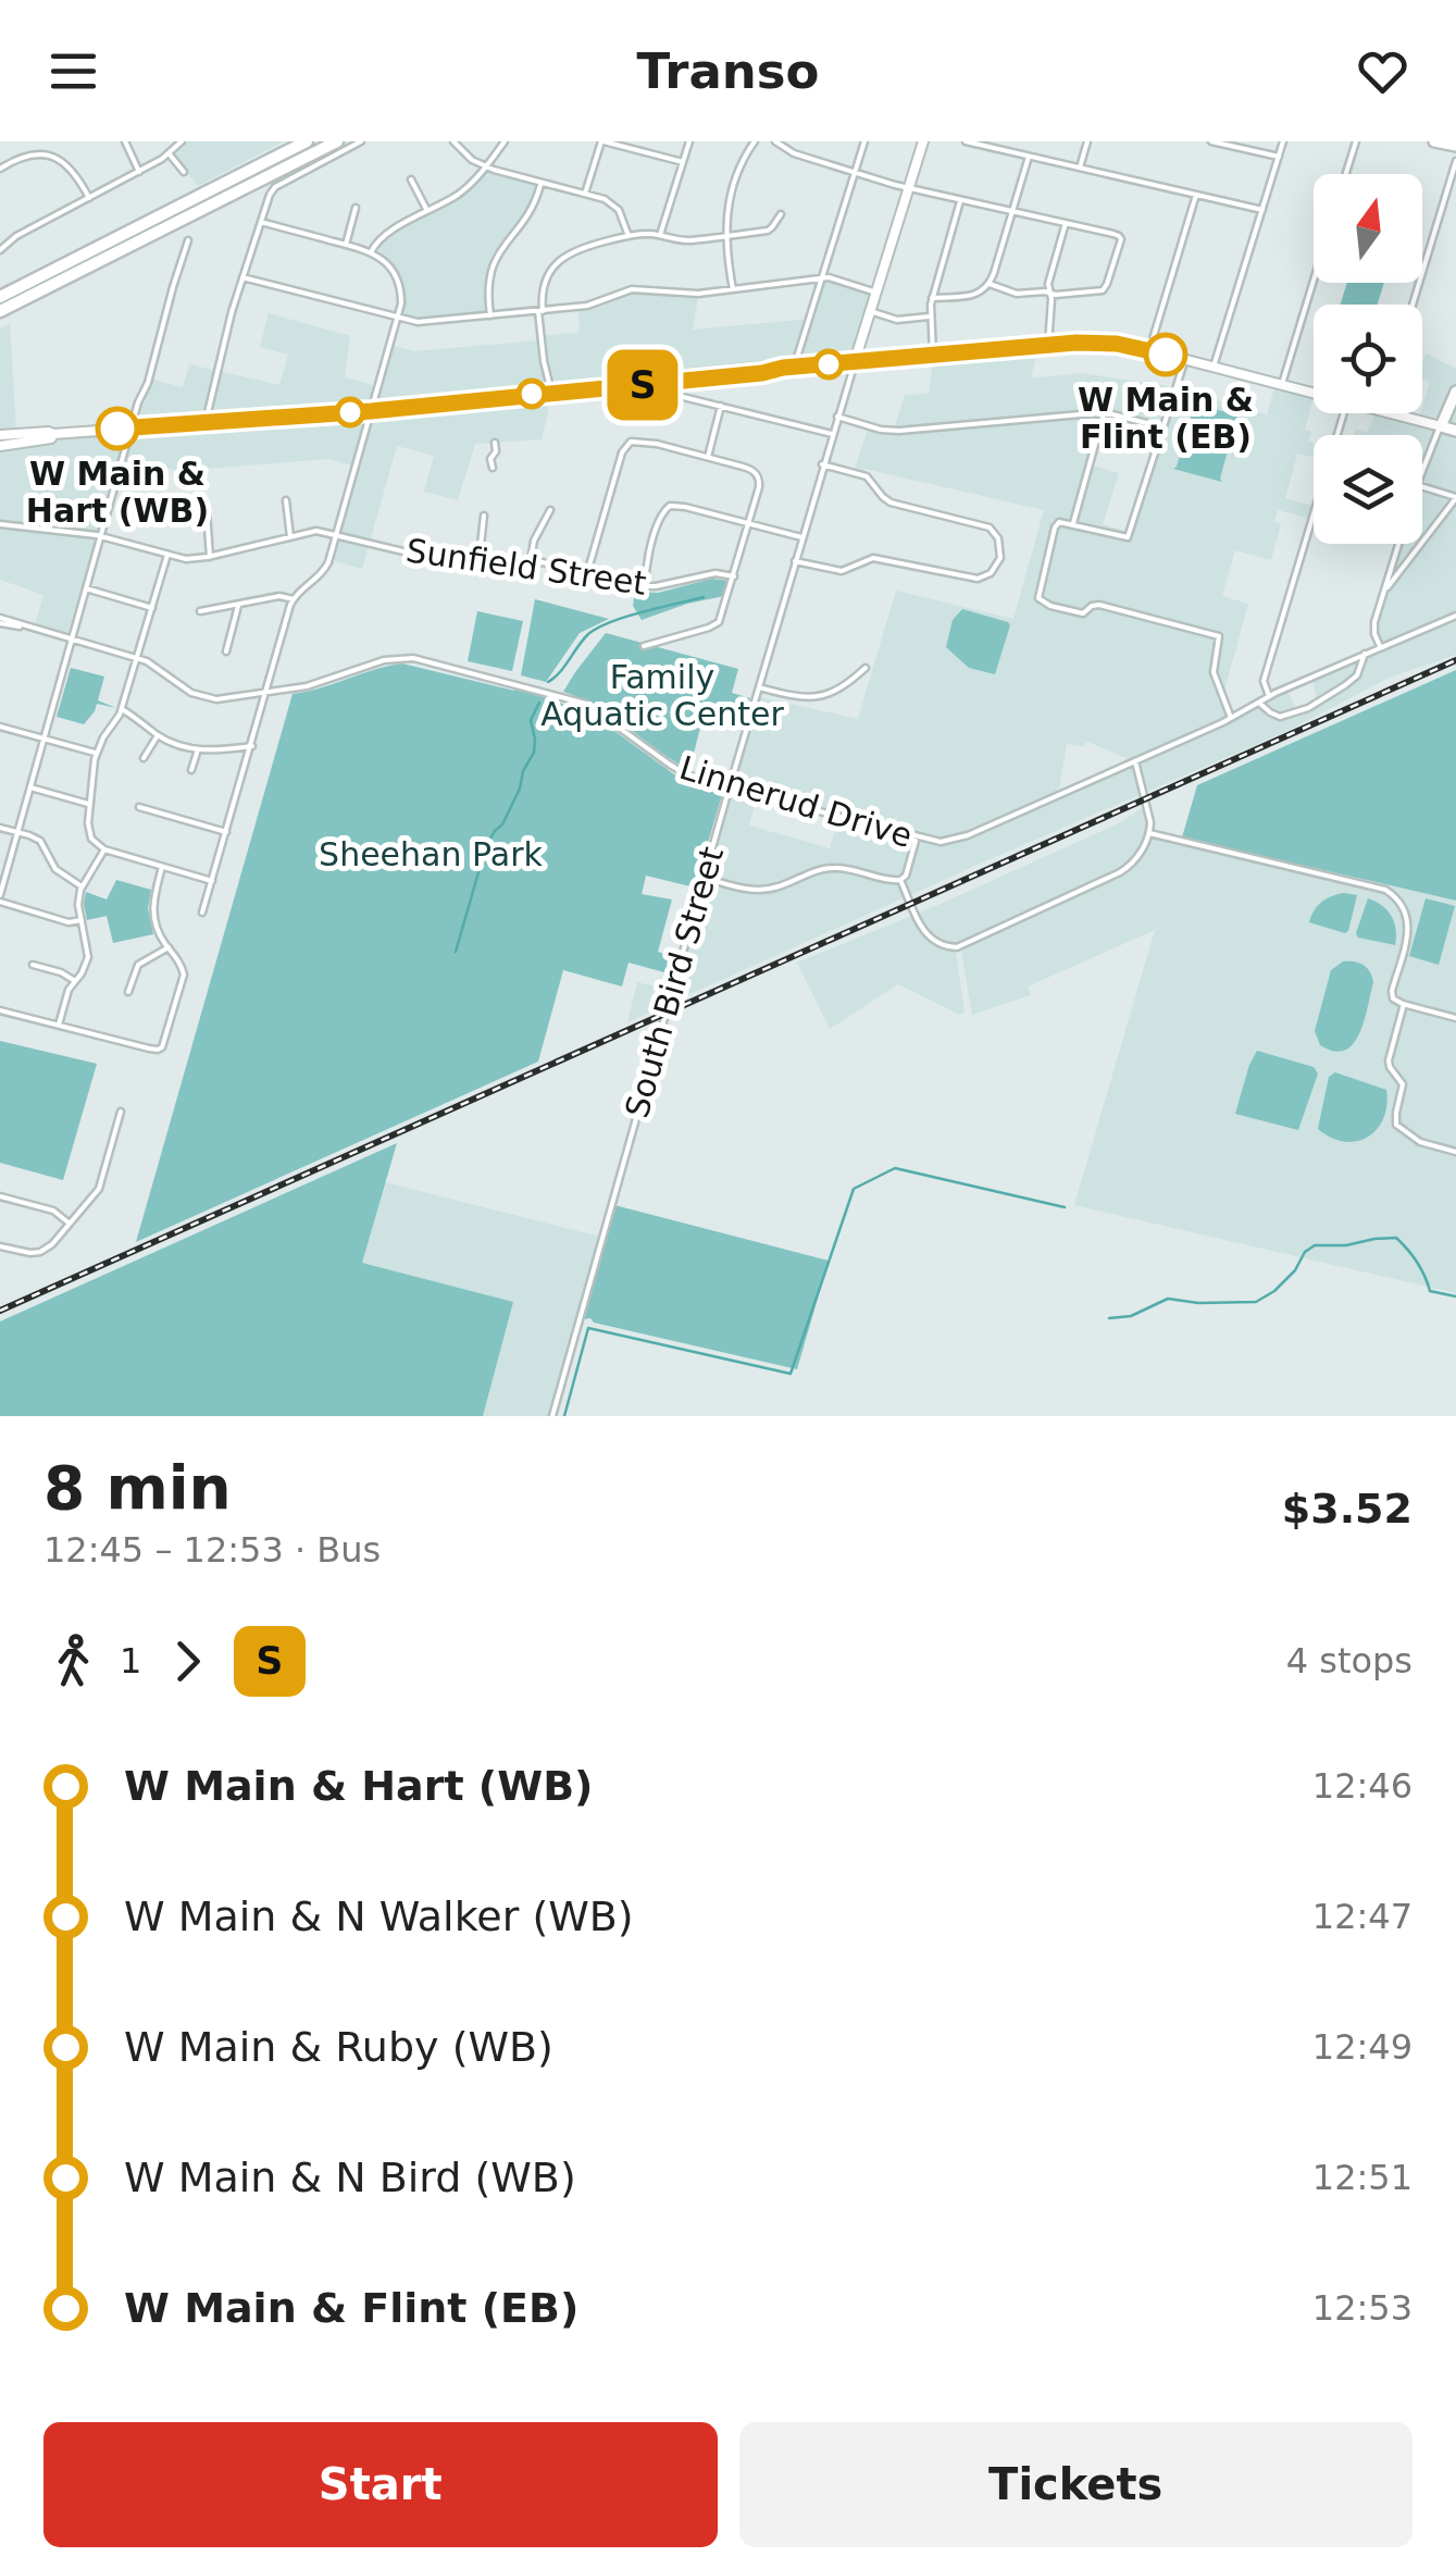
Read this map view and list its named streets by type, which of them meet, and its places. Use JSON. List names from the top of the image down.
{
  "streets": {
    "street": ["Sunfield Street", "Linnerud Drive", "South Bird Street"]
  },
  "crossings": [
    ["Linnerud Drive", "South Bird Street"]
  ],
  "parks": ["Family Aquatic Center", "Sheehan Park"],
  "places": ["W Main & Flint (EB)", "W Main & Hart (WB)"],
  "lines": ["bus line S"],
  "north": "top",
  "page": {
    "header": "Transo",
    "on_map": "S",
    "heading": ["8 min", "12:45 – 12:53 · Bus", "$3.52"],
    "legs": ["1", "S", "4 stops"],
    "list": [
      {
        "name": "W Main & Hart (WB)",
        "value": "12:46"
      },
      {
        "name": "W Main & N Walker (WB)",
        "value": "12:47"
      },
      {
        "name": "W Main & Ruby (WB)",
        "value": "12:49"
      },
      {
        "name": "W Main & N Bird (WB)",
        "value": "12:51"
      },
      {
        "name": "W Main & Flint (EB)",
        "value": "12:53"
      }
    ],
    "buttons": ["Start", "Tickets"]
  }
}
